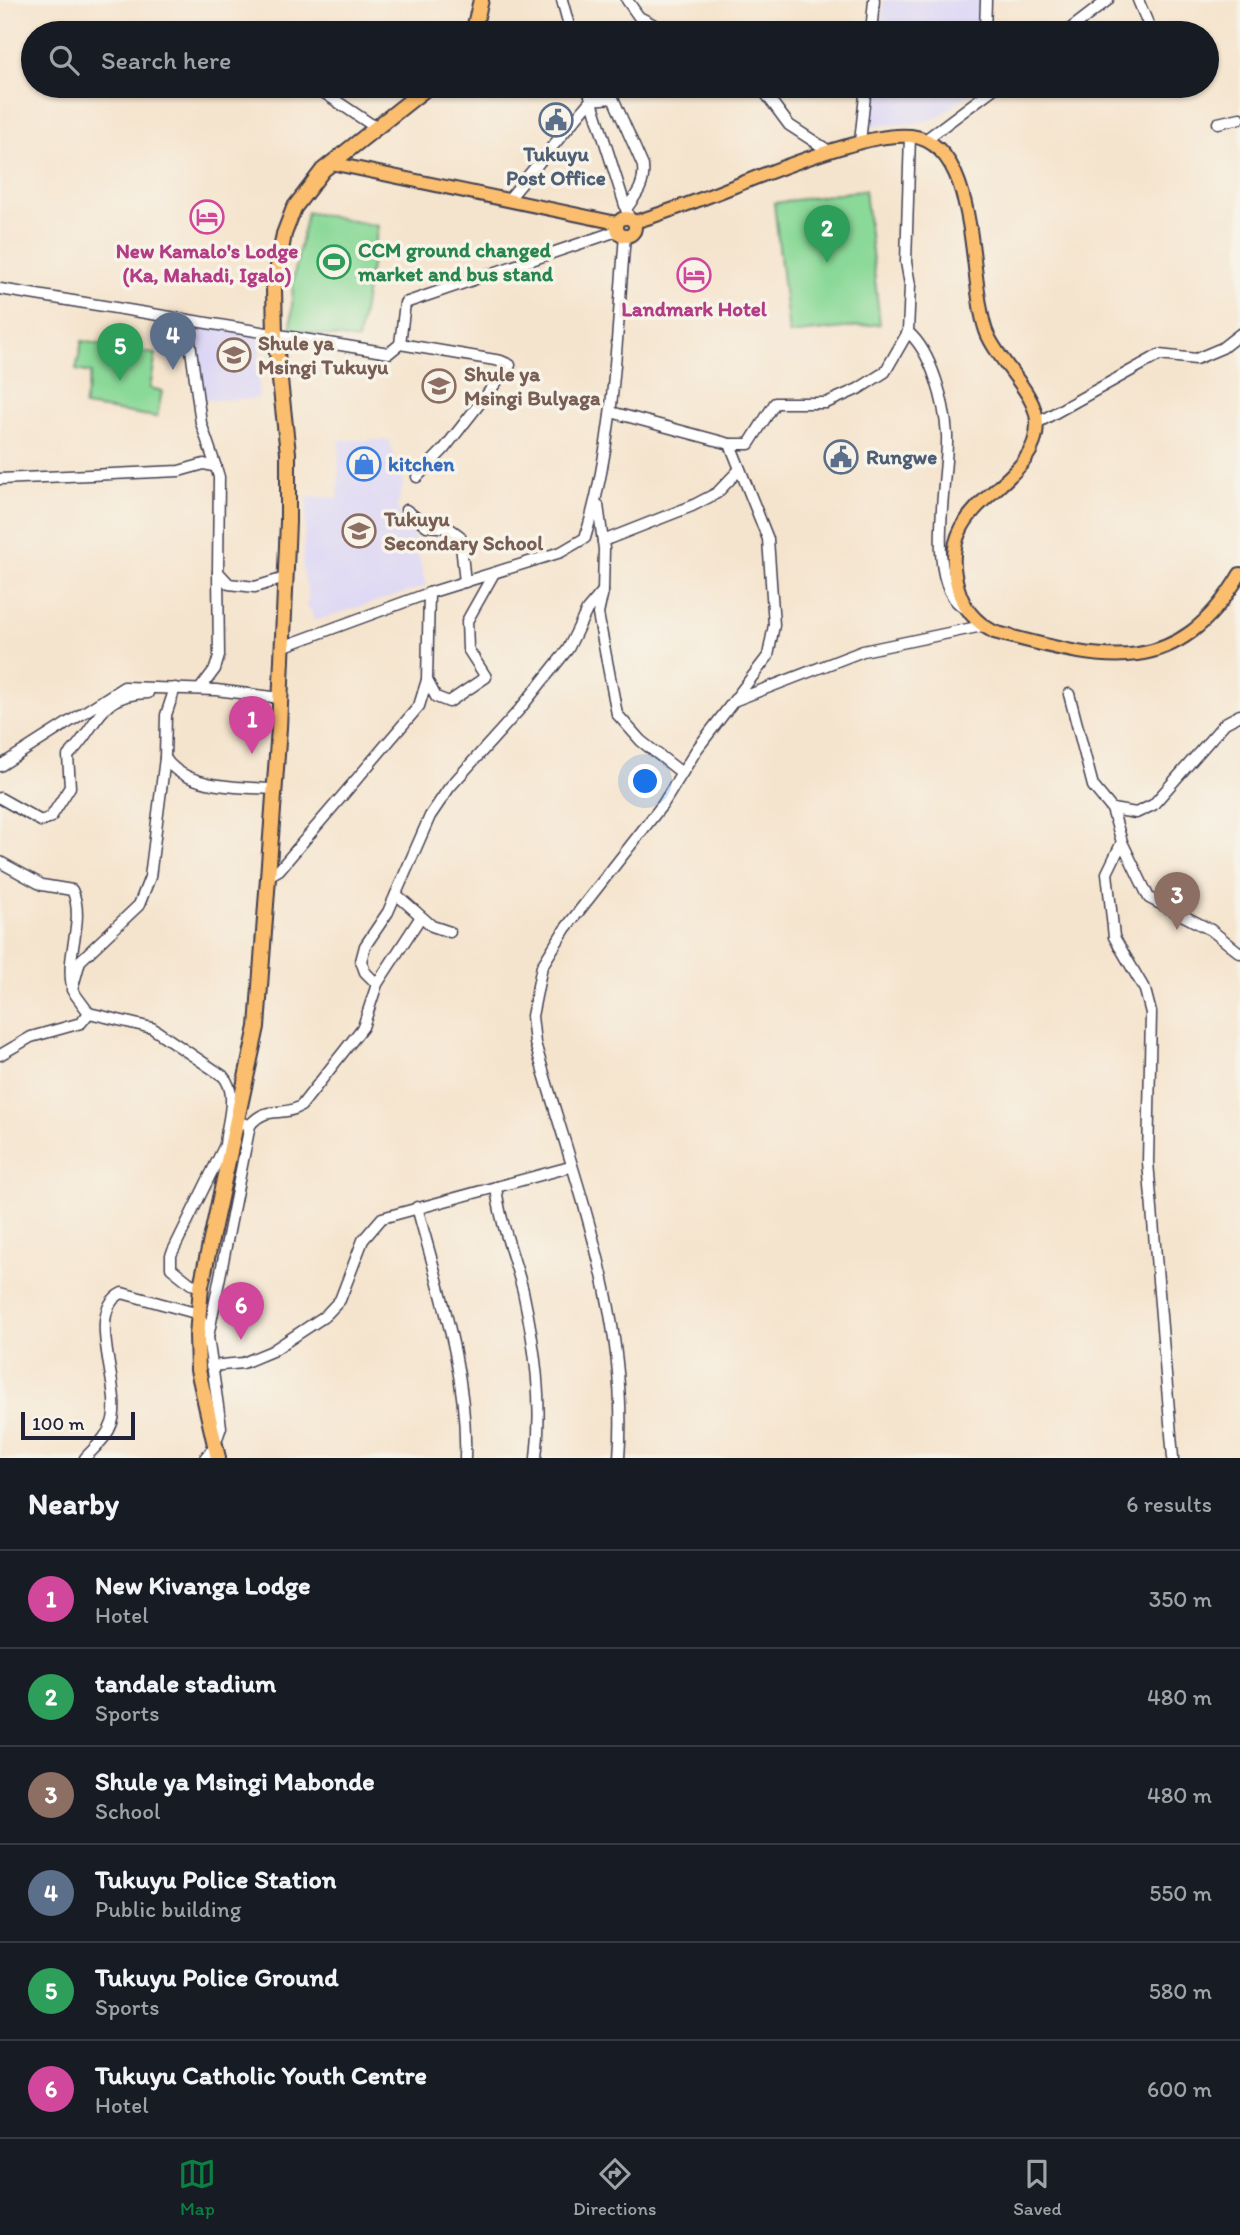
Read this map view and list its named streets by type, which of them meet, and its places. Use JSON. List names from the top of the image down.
{
  "places": {
    "public building": ["Tukuyu Post Office", "Rungwe"],
    "hotel": ["New Kamalo's Lodge (Ka, Mahadi, Igalo)", "Landmark Hotel"],
    "sports": ["CCM ground changed market and bus stand"],
    "school or university": ["Shule ya Msingi Tukuyu", "Shule ya Msingi Bulyaga", "Tukuyu Secondary School"],
    "shop": ["kitchen"]
  },
  "scale_bar": "100 m",
  "page": {
    "search": "Search here",
    "pins": [
      "2",
      "4",
      "5",
      "1",
      "3",
      "6"
    ],
    "scale": "100 m",
    "heading": ["Nearby", "6 results"],
    "list": [
      {
        "mark": "1",
        "name": "New Kivanga Lodge",
        "note": "Hotel",
        "value": "350 m"
      },
      {
        "mark": "2",
        "name": "tandale stadium",
        "note": "Sports",
        "value": "480 m"
      },
      {
        "mark": "3",
        "name": "Shule ya Msingi Mabonde",
        "note": "School",
        "value": "480 m"
      },
      {
        "mark": "4",
        "name": "Tukuyu Police Station",
        "note": "Public building",
        "value": "550 m"
      },
      {
        "mark": "5",
        "name": "Tukuyu Police Ground",
        "note": "Sports",
        "value": "580 m"
      },
      {
        "mark": "6",
        "name": "Tukuyu Catholic Youth Centre",
        "note": "Hotel",
        "value": "600 m"
      }
    ],
    "nav": ["Map", "Directions", "Saved"]
  }
}
